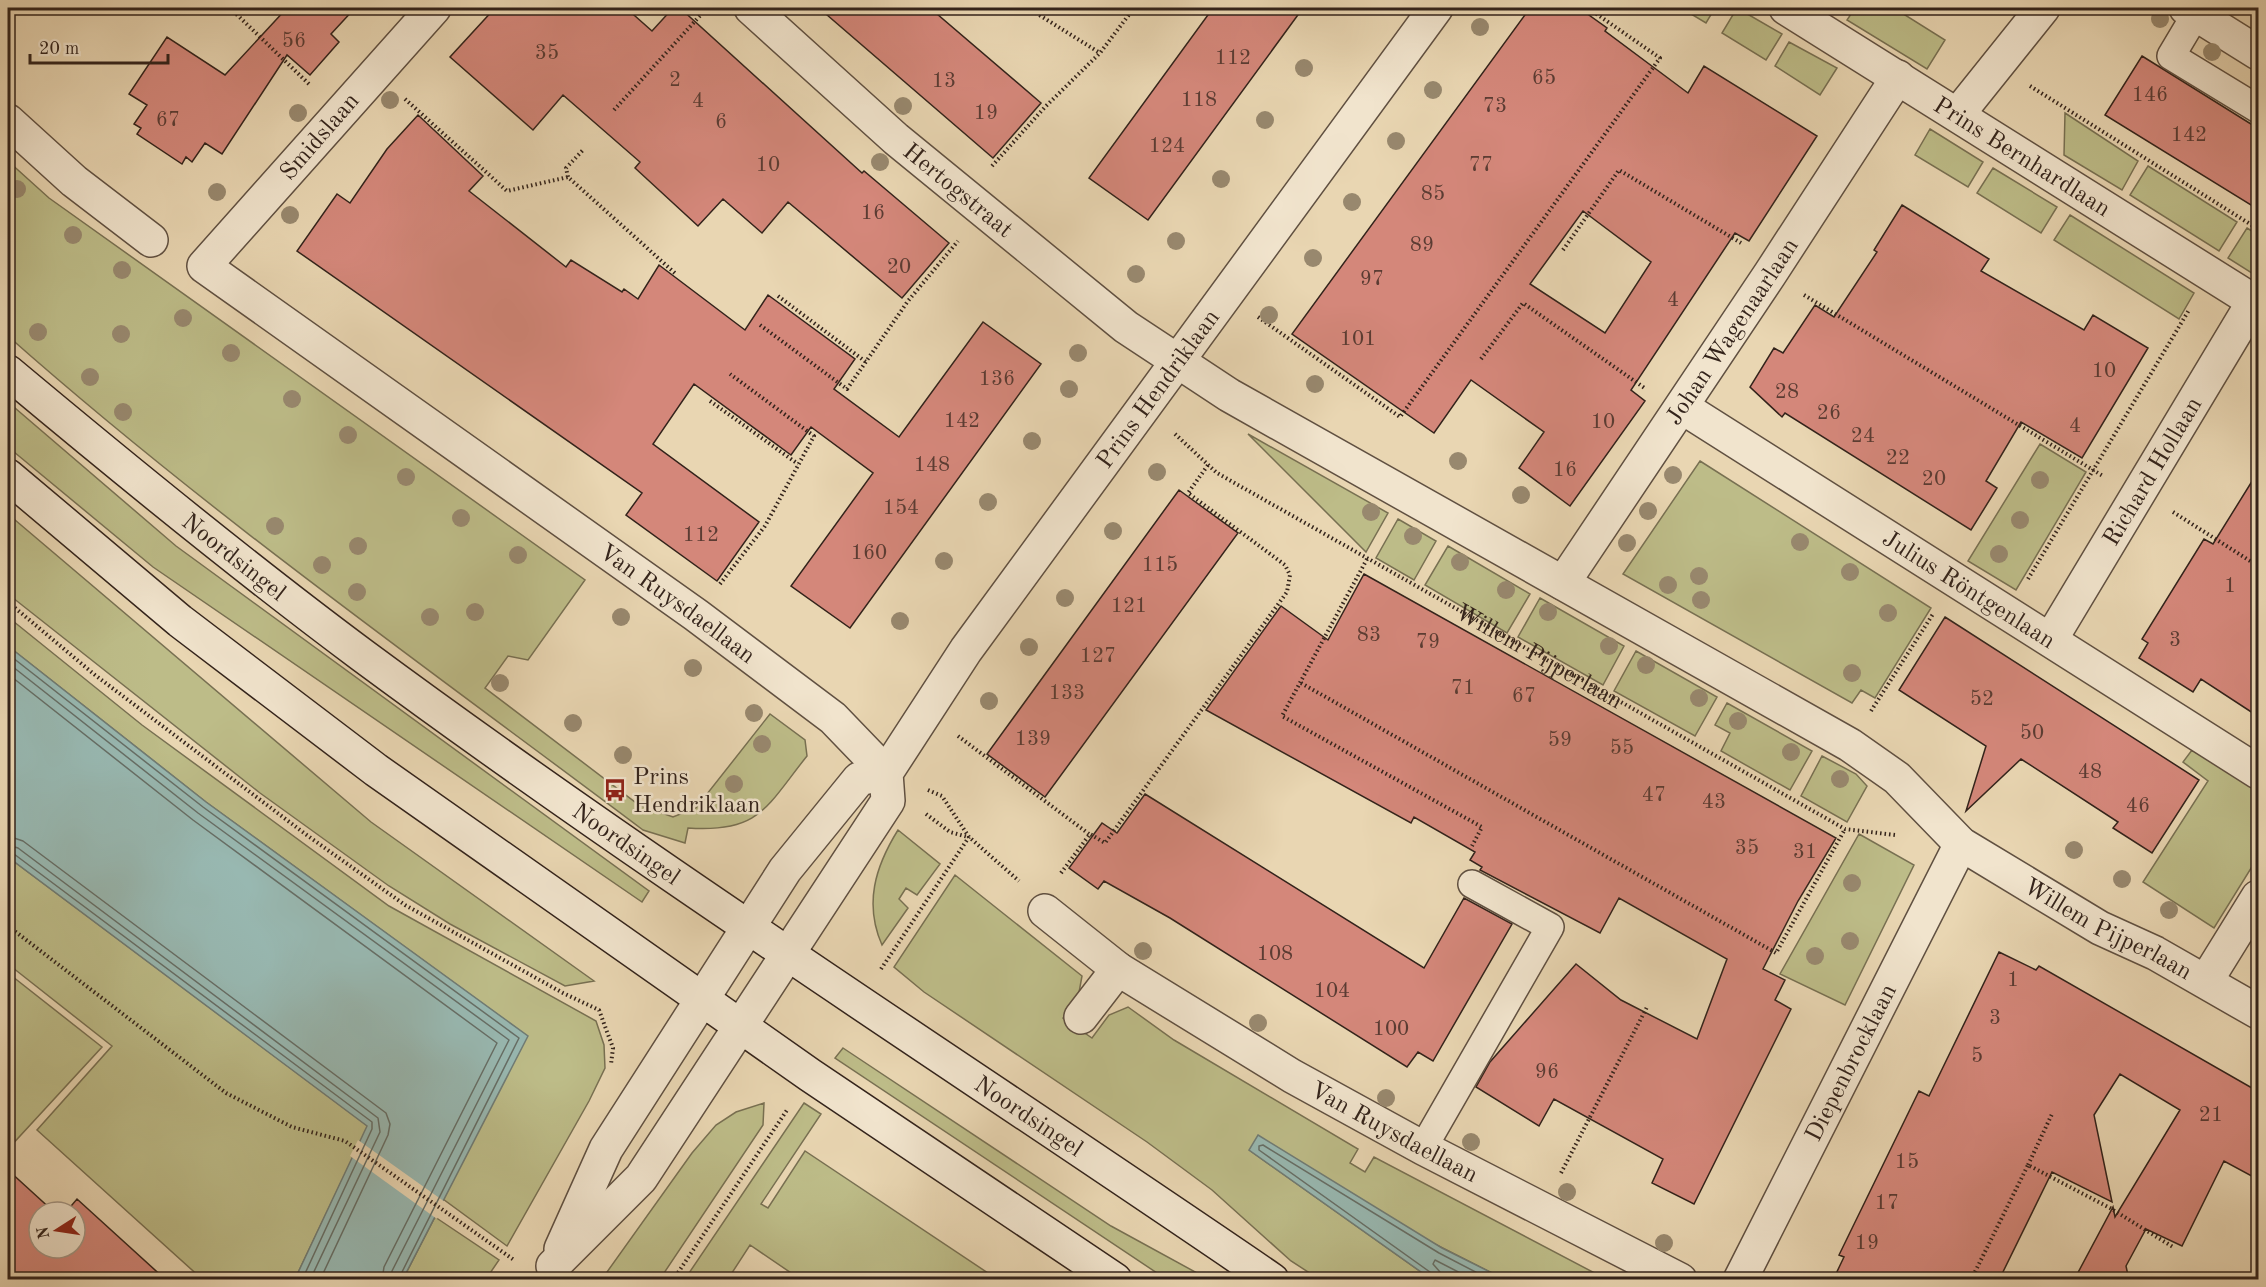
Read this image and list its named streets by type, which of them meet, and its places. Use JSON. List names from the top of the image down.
{
  "streets": {
    "street": [
      "Smidslaan",
      "Prins Bernhardlaan",
      "Hertogstraat",
      "Johan Wagenaarlaan",
      "Prins Hendriklaan",
      "Richard Hollaan",
      "Noordsingel",
      "Julius Röntgenlaan",
      "Van Ruysdaellaan",
      "Willem Pijperlaan",
      "Diepenbrocklaan"
    ]
  },
  "crossings": [
    ["Smidslaan", "Van Ruysdaellaan"],
    ["Prins Bernhardlaan", "Johan Wagenaarlaan"],
    ["Prins Bernhardlaan", "Richard Hollaan"],
    ["Hertogstraat", "Prins Hendriklaan"],
    ["Hertogstraat", "Willem Pijperlaan"],
    ["Johan Wagenaarlaan", "Julius Röntgenlaan"],
    ["Johan Wagenaarlaan", "Willem Pijperlaan"],
    ["Prins Hendriklaan", "Van Ruysdaellaan"],
    ["Prins Hendriklaan", "Willem Pijperlaan"],
    ["Richard Hollaan", "Julius Röntgenlaan"],
    ["Willem Pijperlaan", "Diepenbrocklaan"]
  ],
  "places": {
    "bus stop": ["Prins Hendriklaan"]
  },
  "house_numbers": [
    "56",
    "35",
    "112",
    "65",
    "2",
    "13",
    "146",
    "118",
    "4",
    "73",
    "19",
    "67",
    "6",
    "142",
    "124",
    "10",
    "77",
    "85",
    "16",
    "89",
    "20",
    "97",
    "4",
    "101",
    "10",
    "136",
    "28",
    "26",
    "142",
    "10",
    "4",
    "24",
    "22",
    "148",
    "16",
    "20",
    "154",
    "112",
    "160",
    "115",
    "1",
    "121",
    "83",
    "3",
    "79",
    "127",
    "71",
    "133",
    "67",
    "52",
    "50",
    "139",
    "59",
    "55",
    "48",
    "47",
    "43",
    "46",
    "35",
    "31",
    "108",
    "1",
    "104",
    "3",
    "100",
    "5",
    "96",
    "21",
    "15",
    "17",
    "19"
  ],
  "scale_bar": "20 m",
  "north": "left"
}
